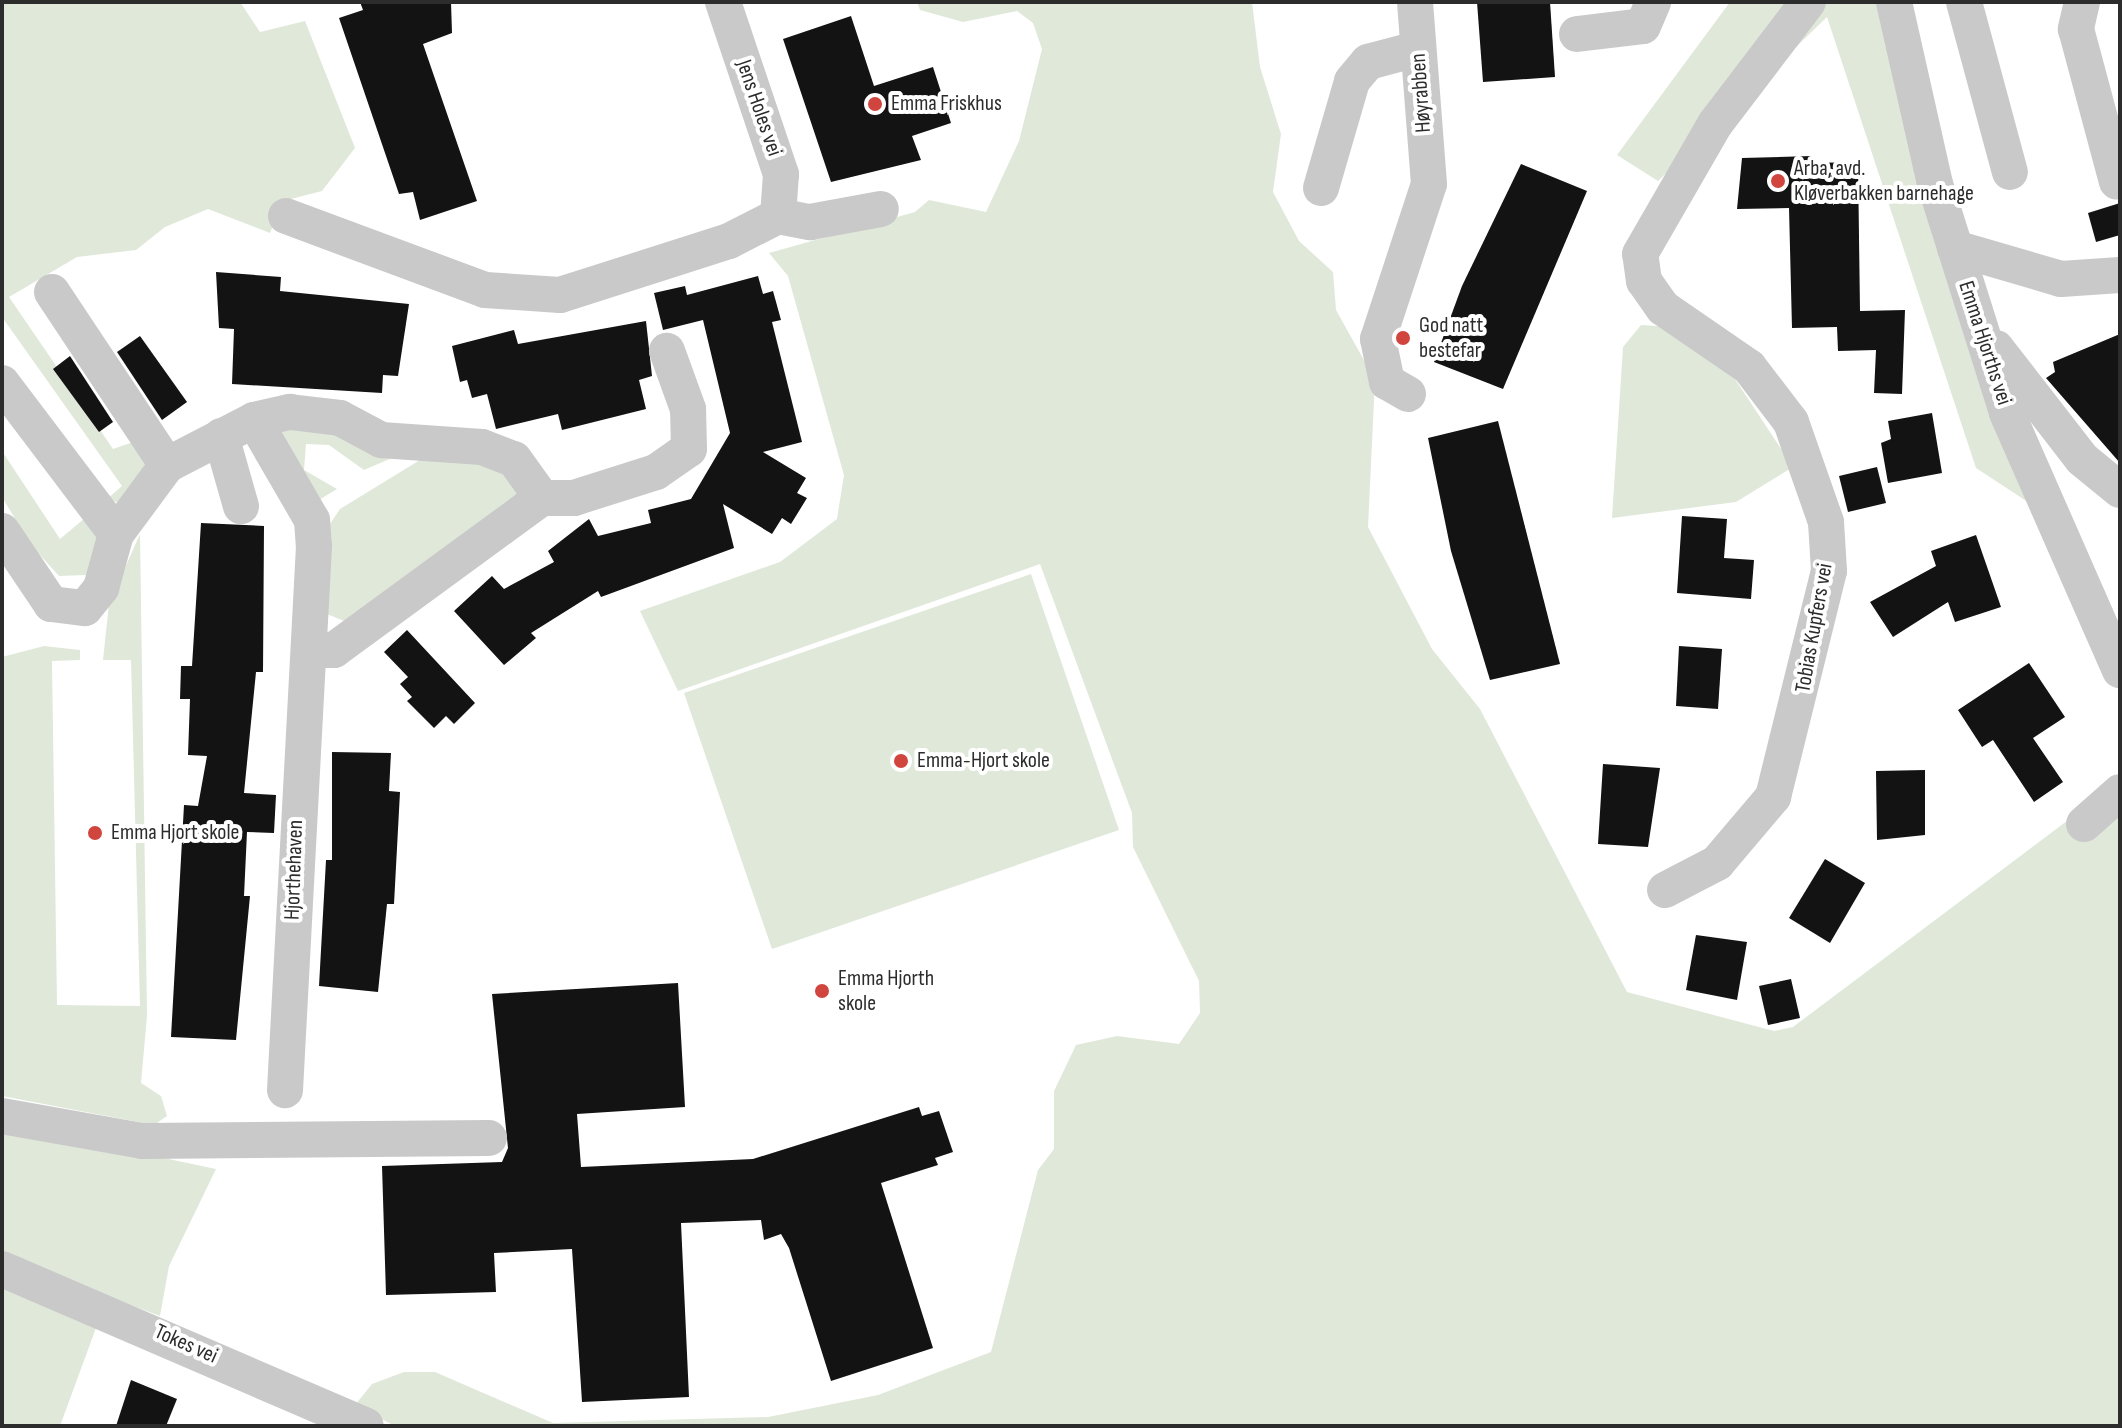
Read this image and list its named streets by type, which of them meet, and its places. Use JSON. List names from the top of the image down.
{
  "streets": {
    "street": [
      "Høyrabben",
      "Jens Holes vei",
      "Emma Hjorths vei",
      "Tobias Kupfers vei",
      "Hjorthehaven",
      "Tokes vei"
    ]
  },
  "places": [
    "Emma Friskhus",
    "Arba, avd. Kløverbakken barnehage",
    "God natt bestefar",
    "Emma-Hjort skole",
    "Emma Hjort skole",
    "Emma Hjorth skole"
  ]
}
